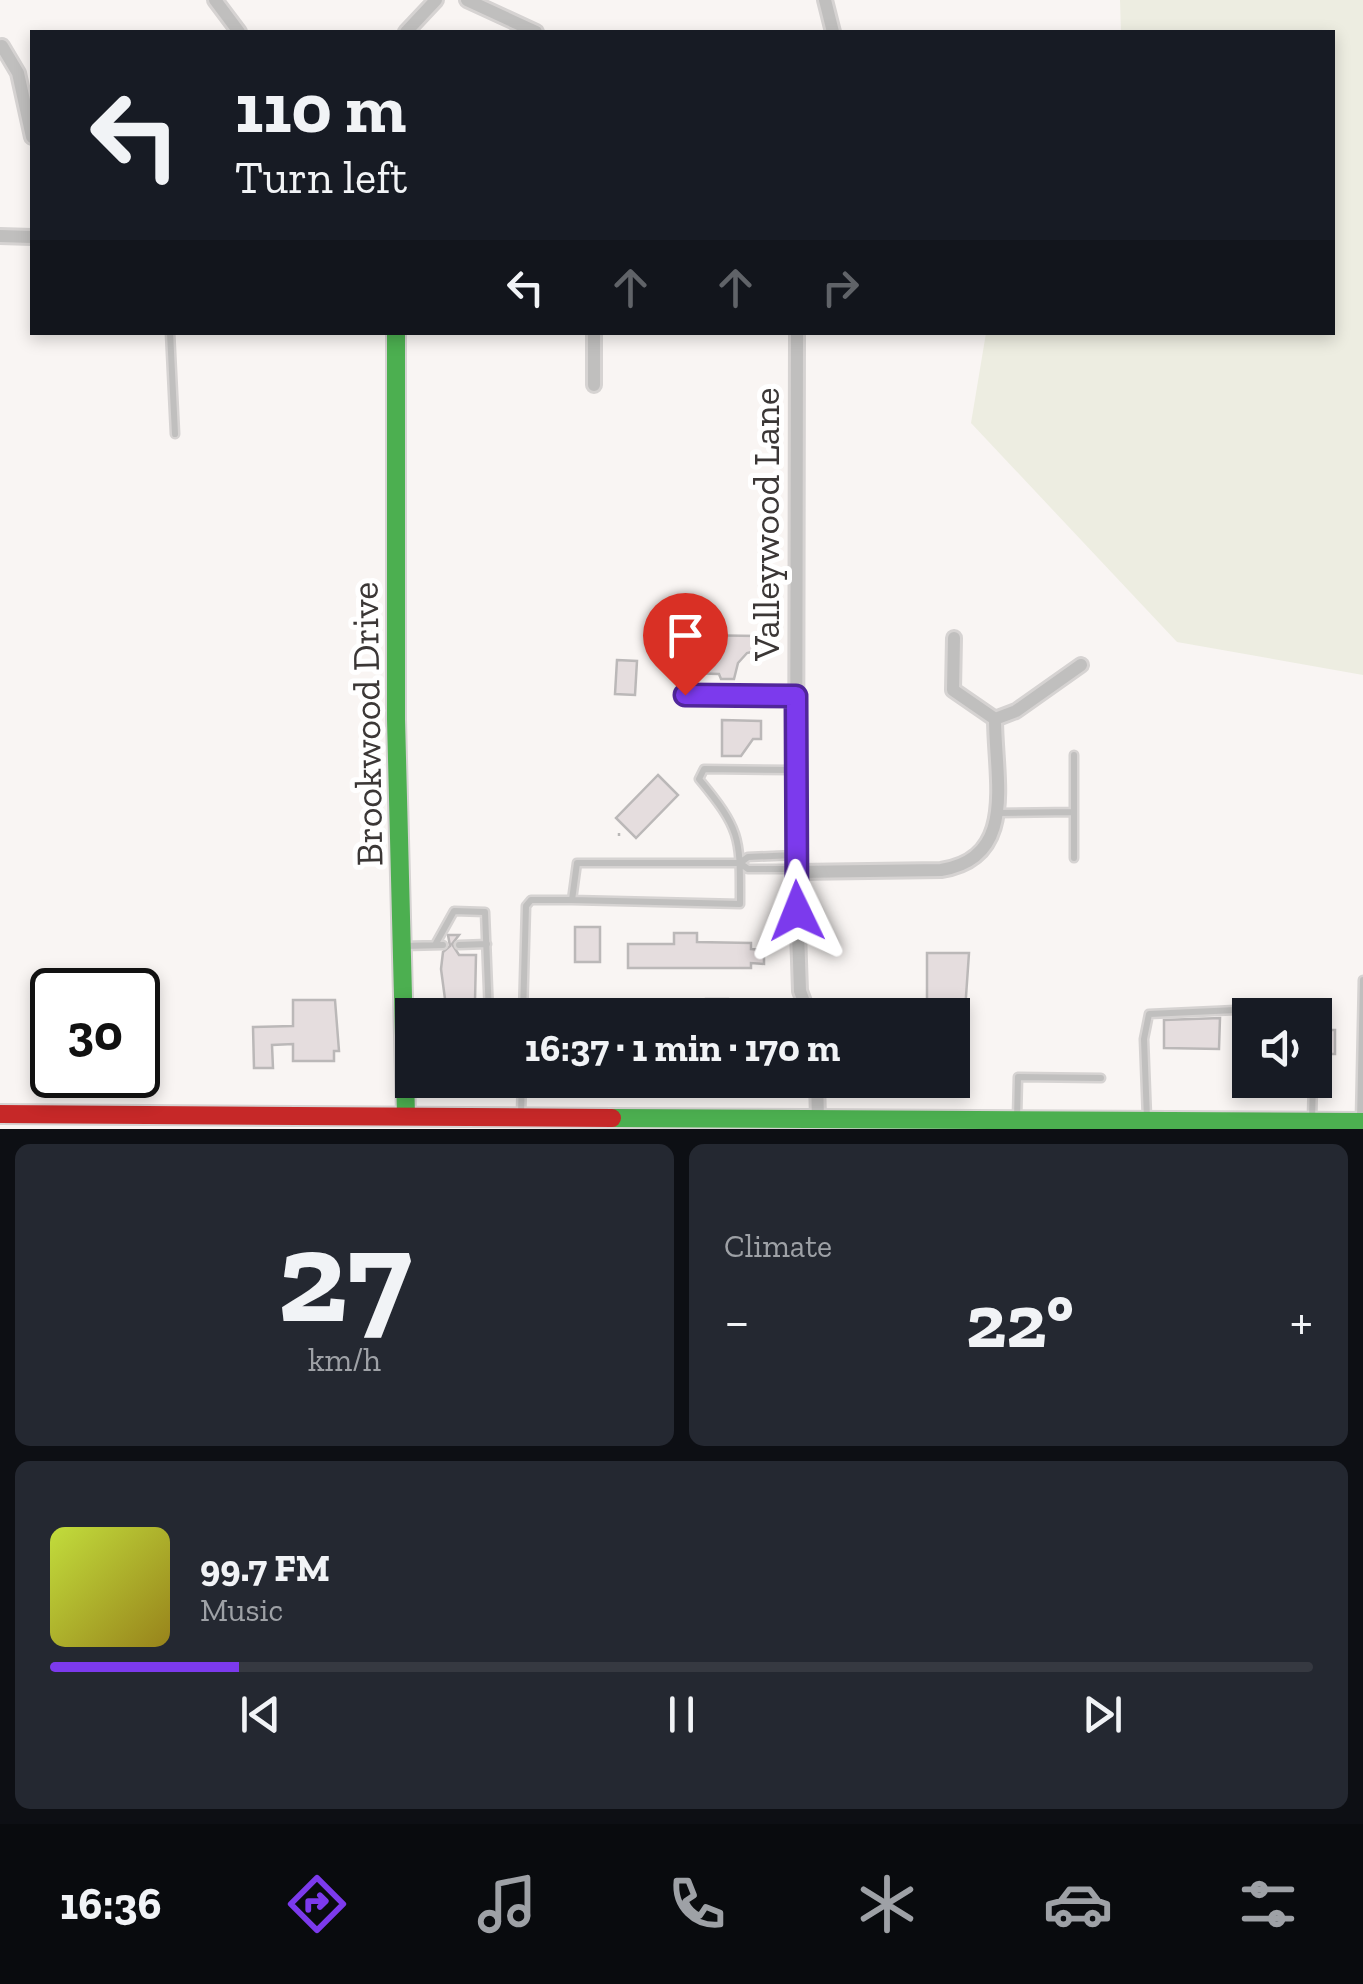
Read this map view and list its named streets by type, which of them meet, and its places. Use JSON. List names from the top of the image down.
{
  "streets": {
    "main road": ["Brookwood Drive"],
    "street": ["Valleywood Lane"]
  },
  "page": {
    "turn": ["110 m", "Turn left"],
    "limit": "30",
    "trip": "16:37 · 1 min · 170 m",
    "tile": [
      ["27", "km/h"],
      "Climate"
    ],
    "heat": ["−", "22°", "+"],
    "song": ["99.7 FM", "Music"],
    "tabs": "16:36"
  }
}
